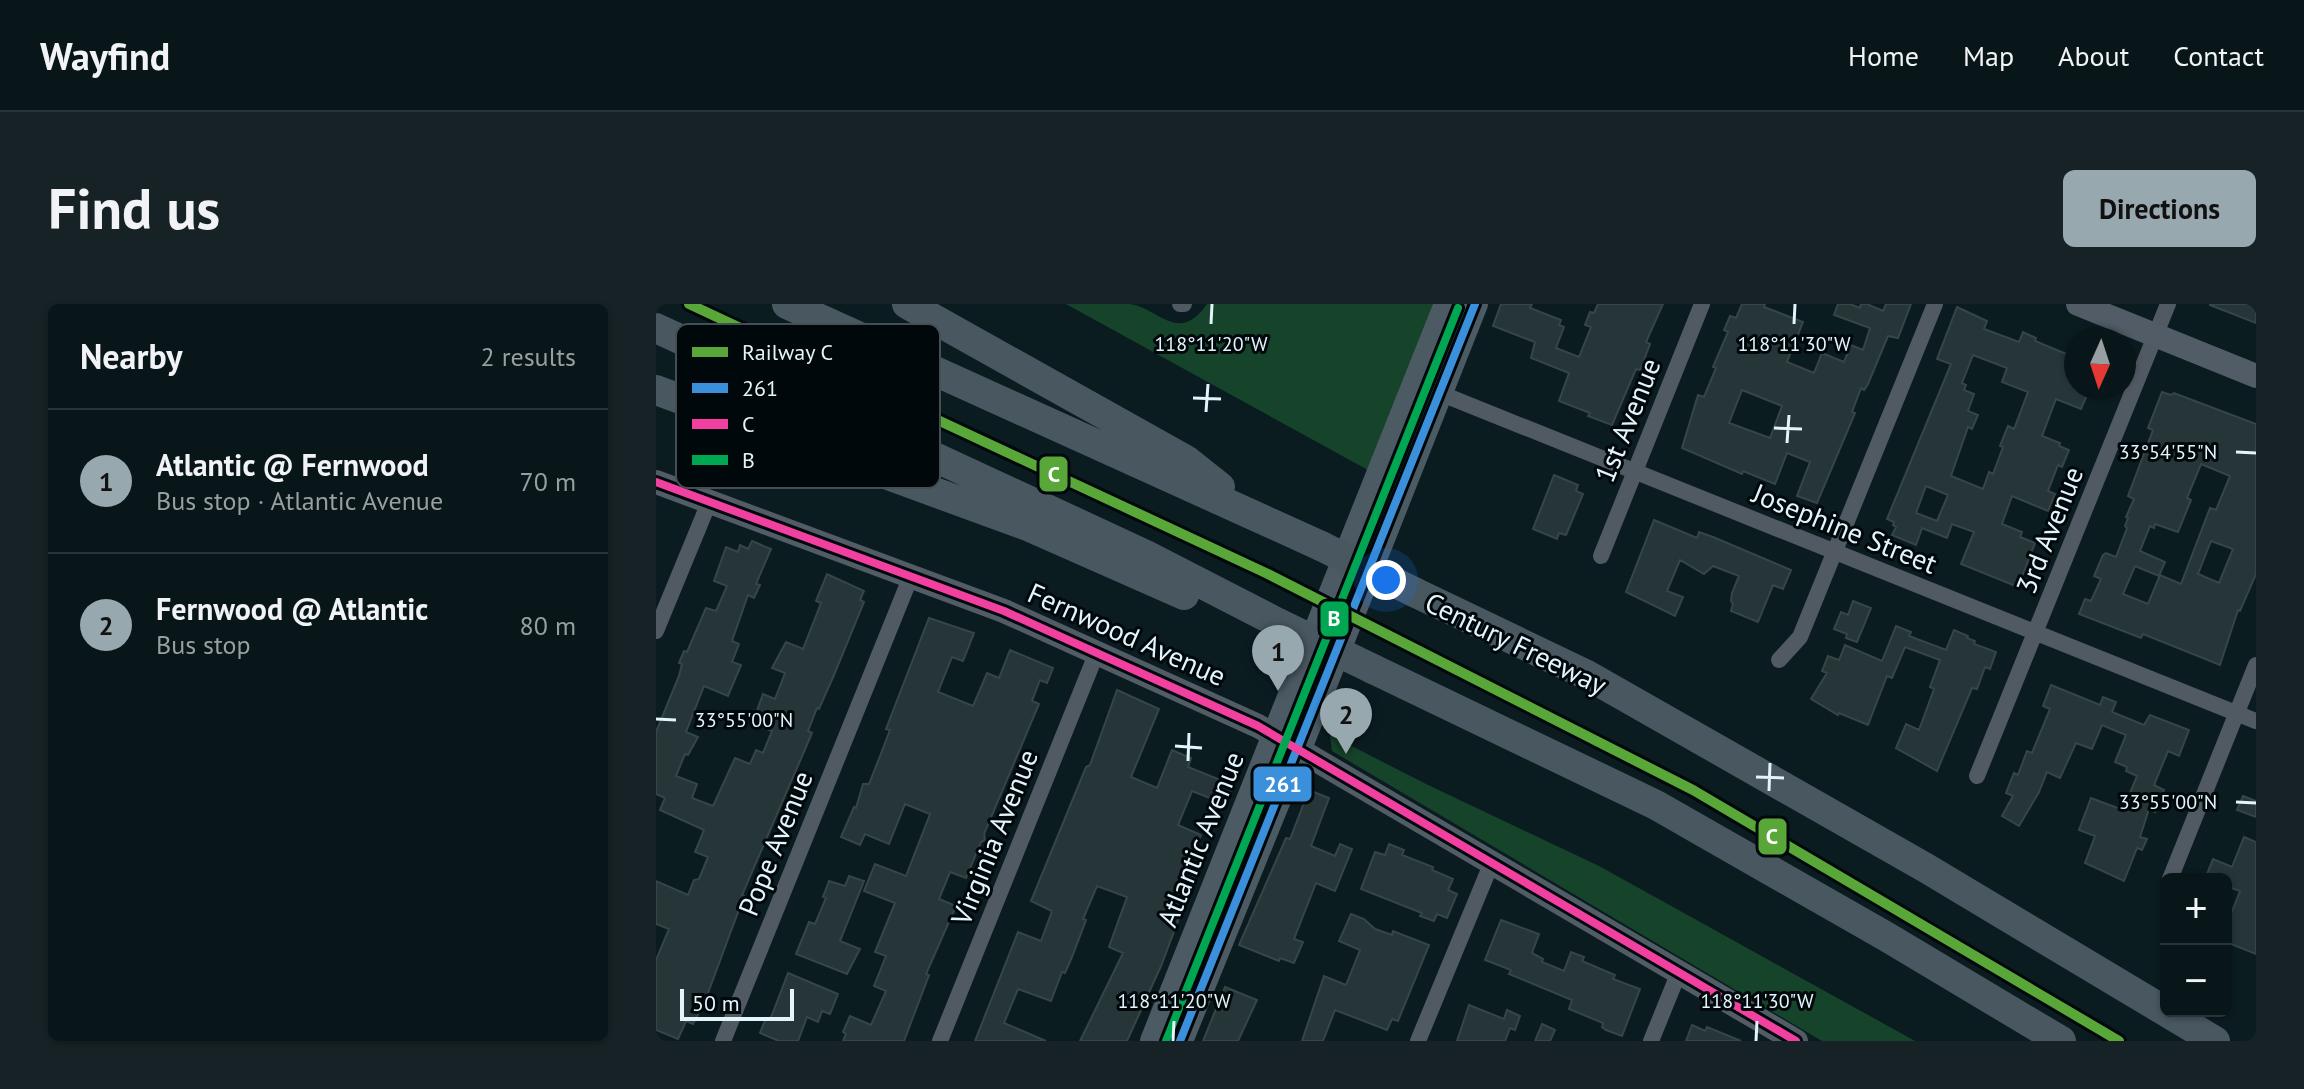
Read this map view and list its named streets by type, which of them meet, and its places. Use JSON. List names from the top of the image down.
{
  "streets": {
    "highway": ["Century Freeway"],
    "main road": ["Atlantic Avenue"],
    "street": [
      "1st Avenue",
      "Josephine Street",
      "3rd Avenue",
      "Fernwood Avenue",
      "Virginia Avenue",
      "Pope Avenue"
    ]
  },
  "crossings": [
    ["1st Avenue", "Josephine Street"],
    ["Josephine Street", "3rd Avenue"],
    ["Josephine Street", "Atlantic Avenue"],
    ["Fernwood Avenue", "Virginia Avenue"],
    ["Fernwood Avenue", "Atlantic Avenue"],
    ["Fernwood Avenue", "Pope Avenue"]
  ],
  "lines": [
    "rail line C",
    "transit line 261",
    "transit line B",
    "transit line C"
  ],
  "legend": [
    "Railway C",
    "261",
    "C",
    "B"
  ],
  "scale_bar": "50 m",
  "north": "bottom",
  "page": {
    "header": "Wayfind",
    "nav": [
      "Home",
      "Map",
      "About",
      "Contact"
    ],
    "buttons": "Directions",
    "title": "Find us",
    "heading": ["Nearby", "2 results"],
    "list": [
      {
        "mark": "1",
        "name": "Atlantic @ Fernwood",
        "note": "Bus stop · Atlantic Avenue",
        "value": "70 m"
      },
      {
        "mark": "2",
        "name": "Fernwood @ Atlantic",
        "note": "Bus stop",
        "value": "80 m"
      }
    ],
    "pins": ["1", "2"],
    "map_buttons": ["+", "−"],
    "scale": "50 m"
  },
  "coordinates": [
    "118°11'20\"W",
    "118°11'30\"W",
    "33°54'55\"N",
    "33°55'00\"N"
  ]
}
